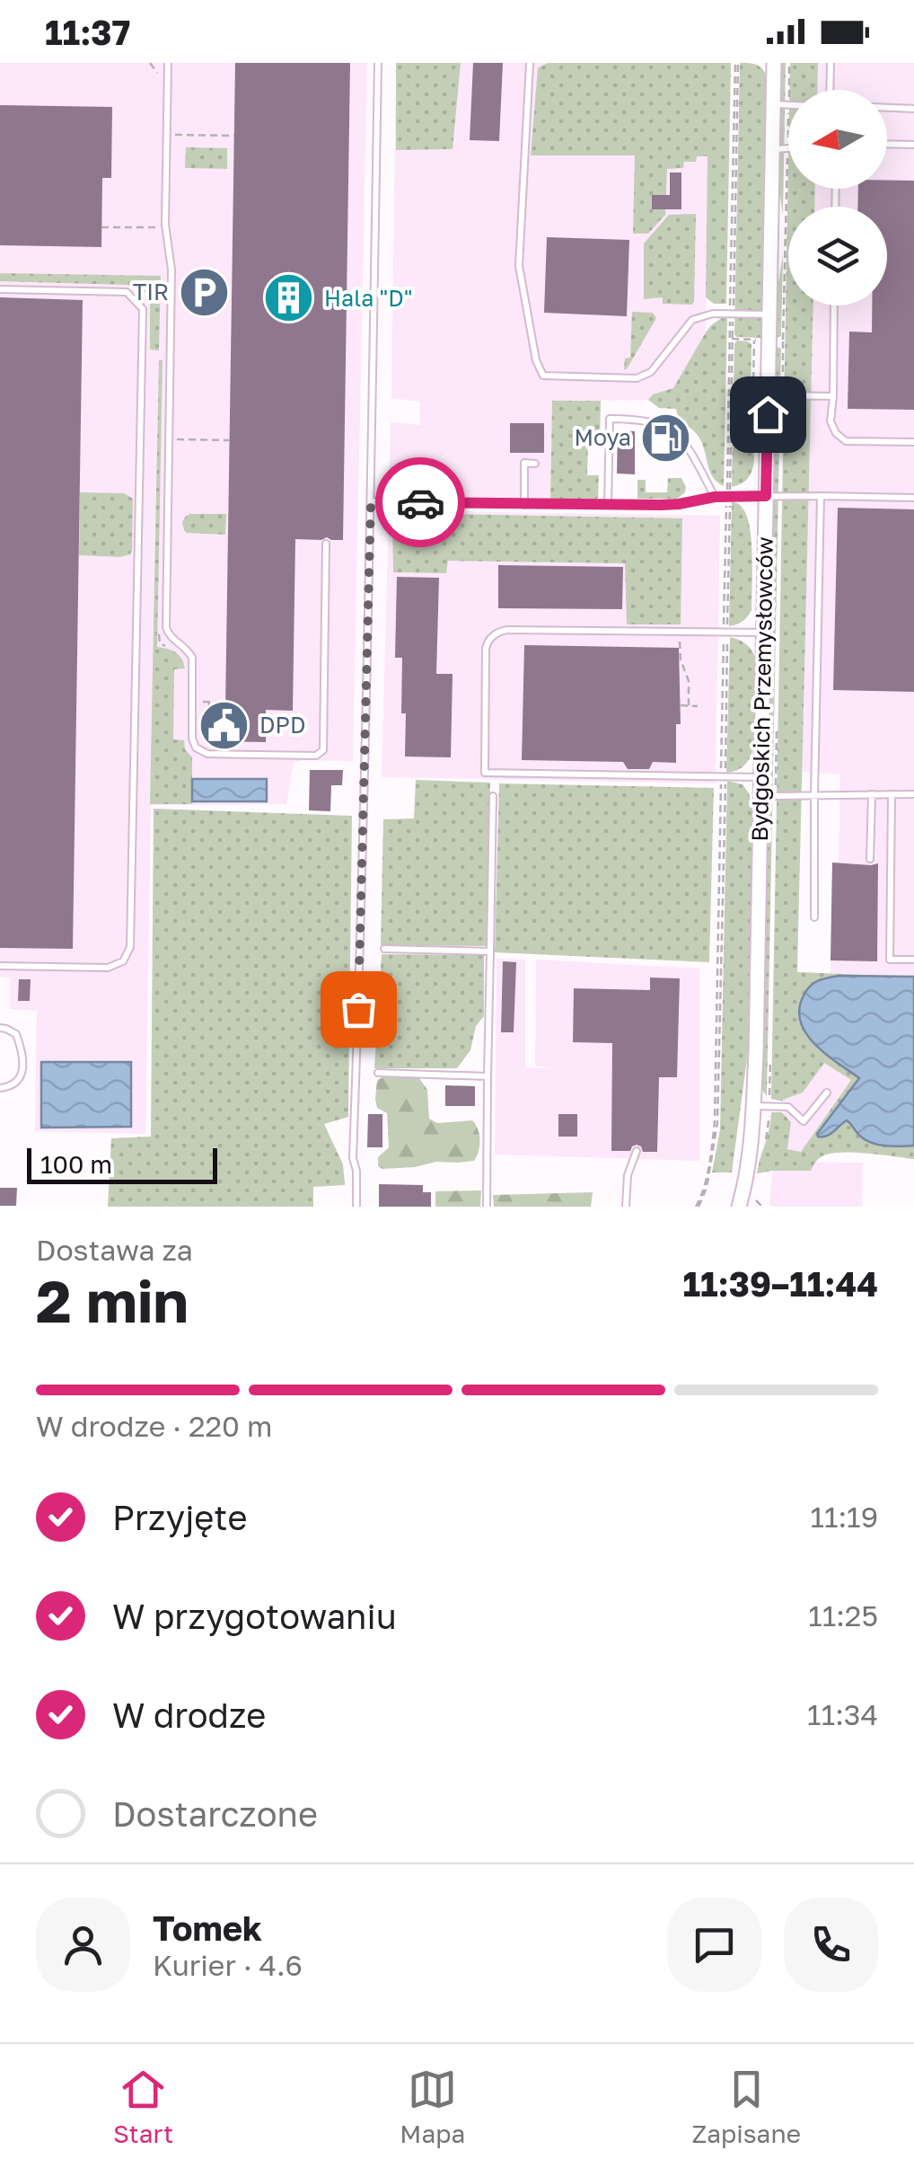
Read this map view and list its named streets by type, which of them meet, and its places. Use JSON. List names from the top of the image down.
{
  "streets": {
    "street": ["Bydgoskich Przemysłowców"]
  },
  "places": {
    "parking": ["TIR"],
    "building": ["Hala \"D\""],
    "fuel station": ["Moya"],
    "public building": ["DPD"]
  },
  "scale_bar": "100 m",
  "north": "left",
  "page": {
    "status": "11:37",
    "scale": "100 m",
    "heading": ["2 min", "Dostawa za", "11:39–11:44"],
    "panel": ["Tomek", "Kurier · 4.6"],
    "bar": "W drodze · 220 m",
    "list": [
      ["Przyjęte", "11:19"],
      ["W przygotowaniu", "11:25"],
      ["W drodze", "11:34"],
      "Dostarczone"
    ],
    "tabs": ["Start", "Mapa", "Zapisane"]
  }
}
